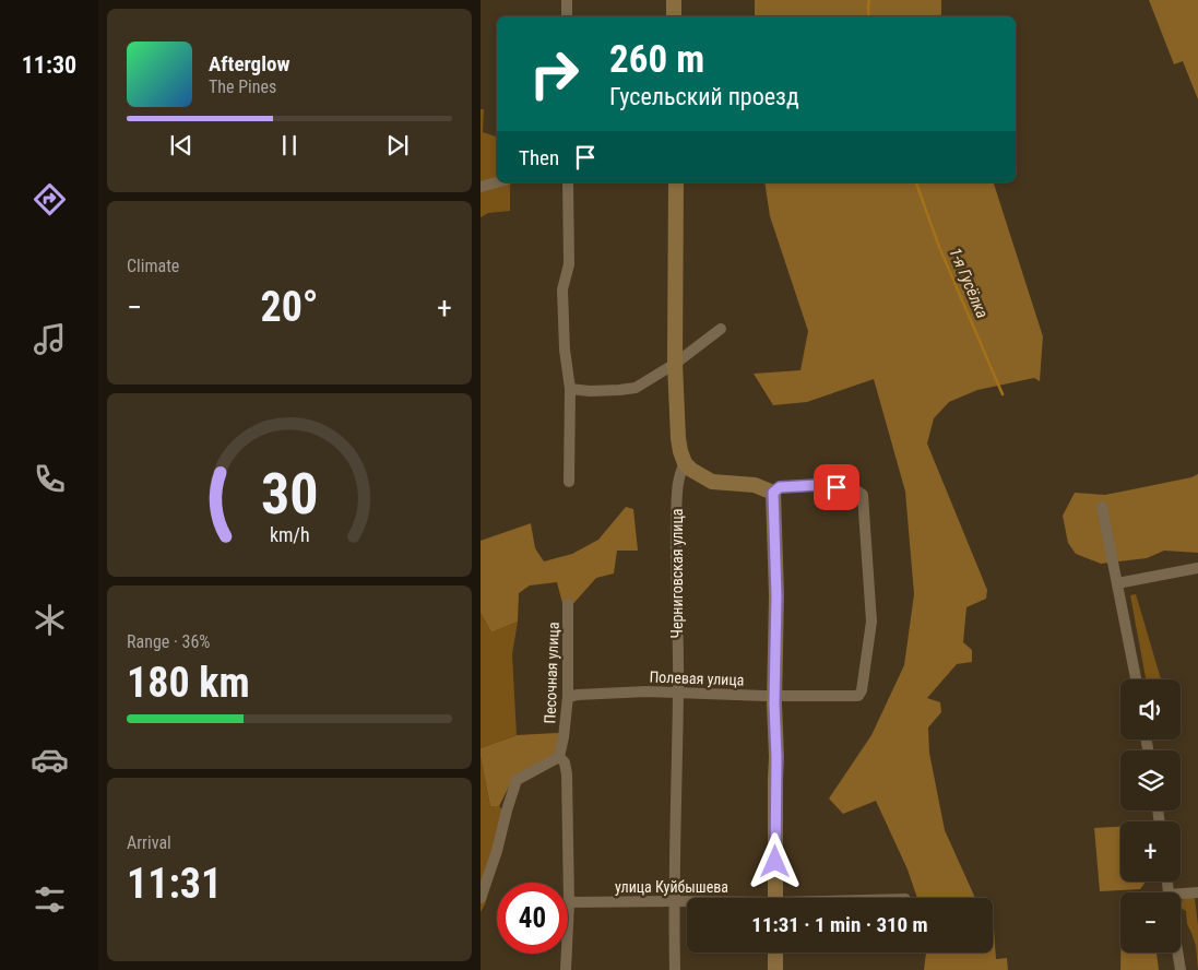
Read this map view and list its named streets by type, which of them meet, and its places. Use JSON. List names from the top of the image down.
{
  "streets": {
    "street": [
      "Черниговская улица",
      "Песочная улица",
      "Полевая улица",
      "улица Куйбышева"
    ]
  },
  "crossings": [
    ["Черниговская улица", "Полевая улица"],
    ["Черниговская улица", "улица Куйбышева"],
    ["Песочная улица", "Полевая улица"]
  ],
  "water": ["1-я Гусёлка"],
  "page": {
    "tabs": "11:30",
    "turn": ["260 m", "Гусельский проезд"],
    "song": ["Afterglow", "The Pines"],
    "then": "Then",
    "tile": [
      "Climate",
      ["Range · 36%", "180 km"],
      ["Arrival", "11:31"]
    ],
    "heat": ["−", "20°", "+"],
    "map_buttons": ["+", "−"],
    "limit": "40",
    "trip": "11:31 · 1 min · 310 m",
    "gauge": ["30", "km/h"]
  }
}
